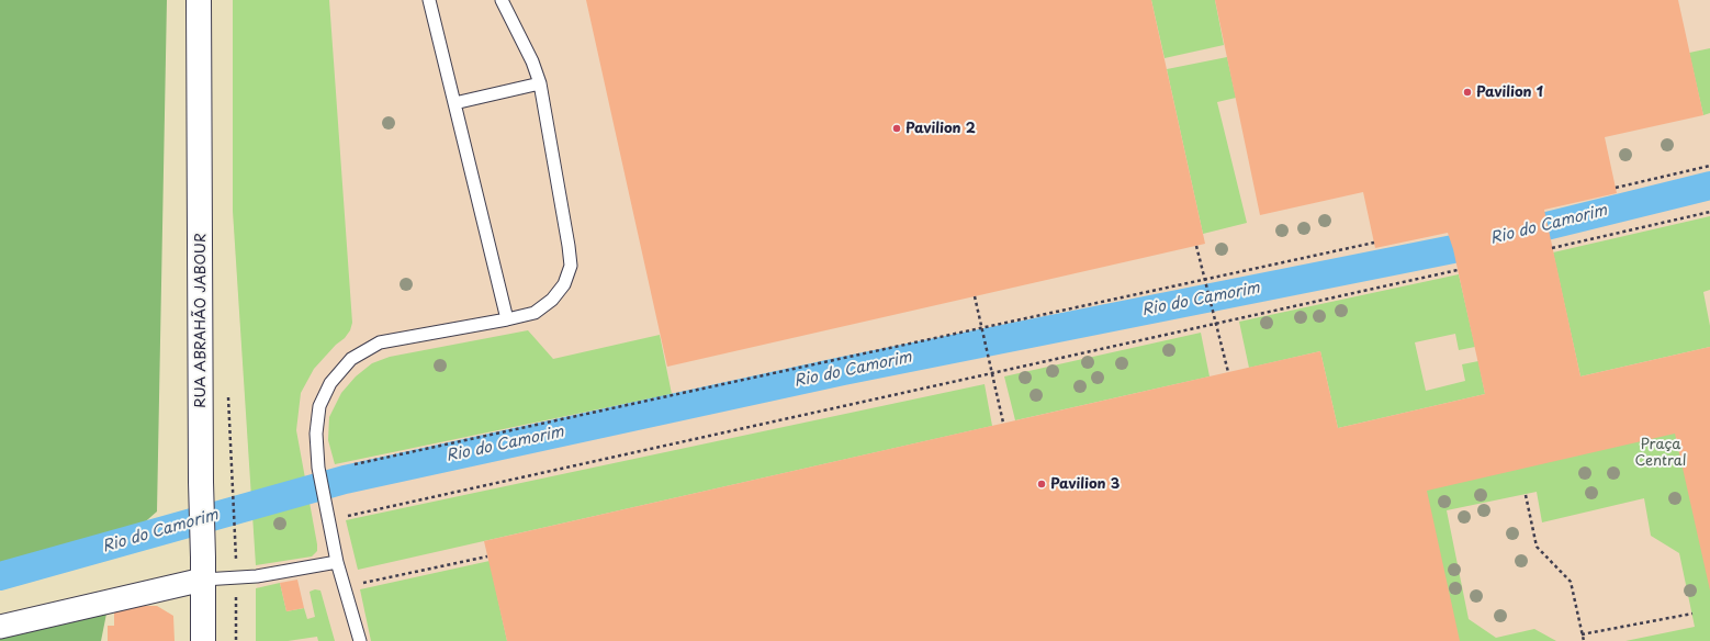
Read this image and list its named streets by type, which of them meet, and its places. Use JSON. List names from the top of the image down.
{
  "streets": {
    "street": ["RUA ABRAHÃO JABOUR"]
  },
  "water": ["Rio do Camorim"],
  "parks": ["Praça Central"],
  "places": ["Pavilion 1", "Pavilion 2", "Pavilion 3"]
}
